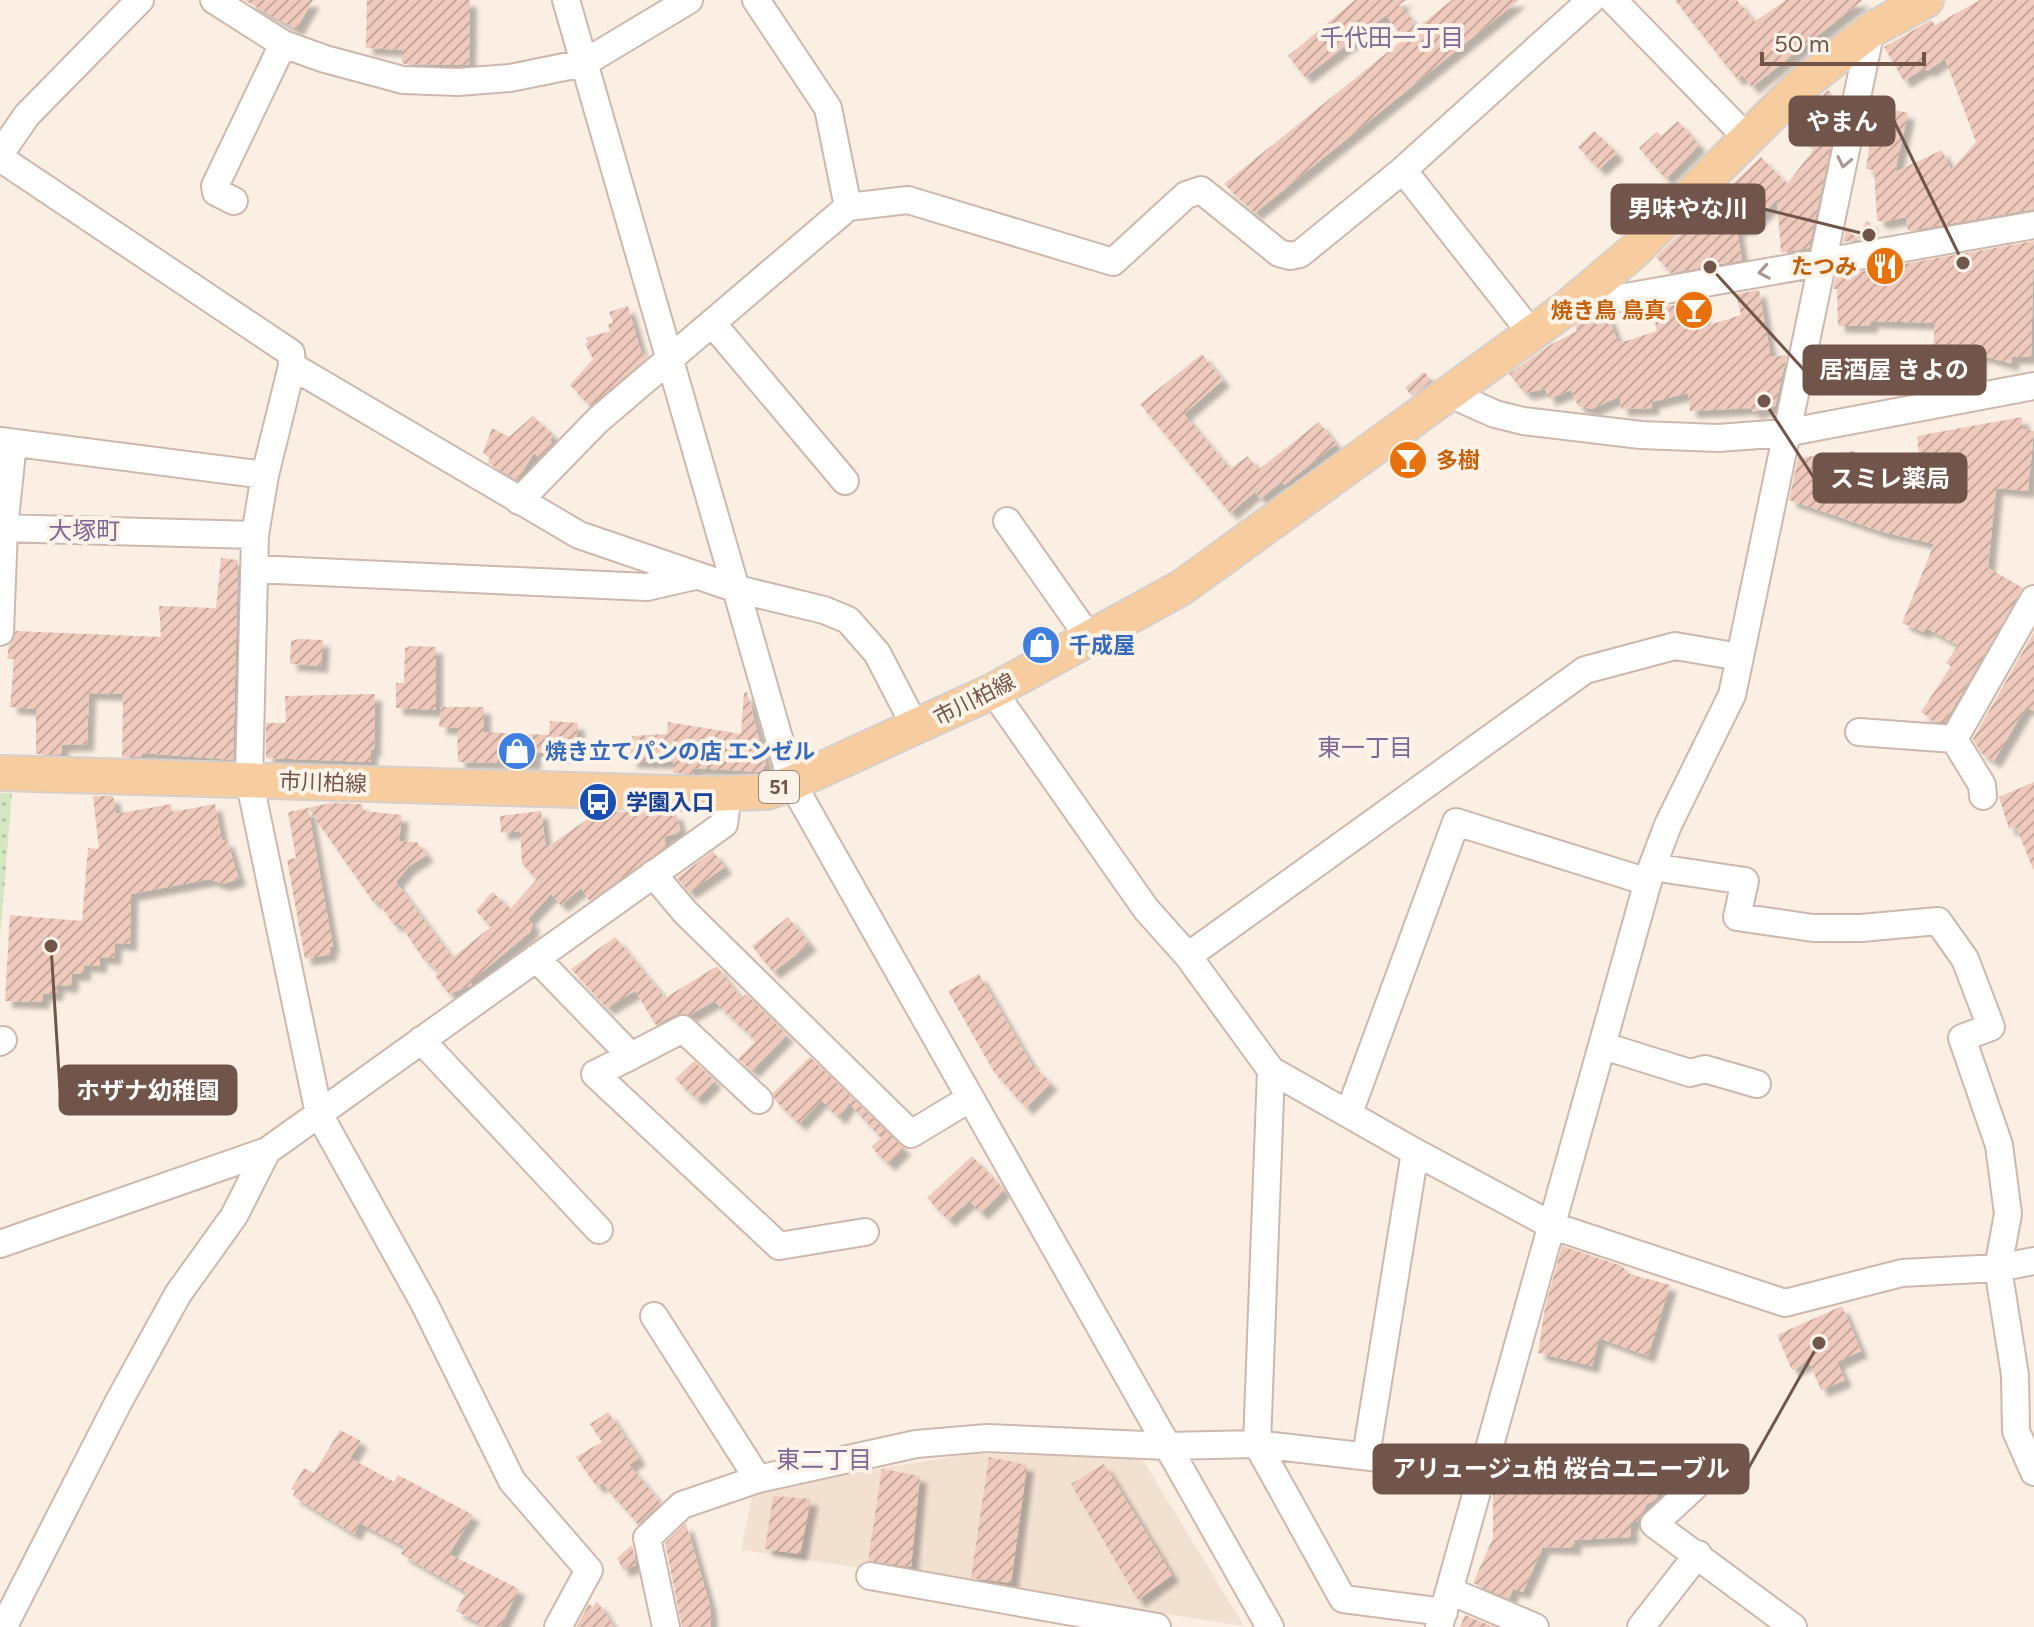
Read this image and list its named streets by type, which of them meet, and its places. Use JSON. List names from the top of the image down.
{
  "streets": {
    "main road": ["市川柏線", "51"]
  },
  "districts": [
    "千代田一丁目",
    "大塚町",
    "東一丁目",
    "東二丁目"
  ],
  "places": {
    "other": [
      "男味やな川",
      "やまん",
      "居酒屋 きよの",
      "スミレ薬局",
      "ホザナ幼稚園",
      "アリュージュ柏 桜台ユニーブル"
    ],
    "restaurant": ["たつみ"],
    "bar": ["焼き鳥 鳥真", "多樹"],
    "shop": ["千成屋", "焼き立てパンの店 エンゼル"],
    "bus stop": ["学園入口"]
  },
  "scale_bar": "50 m"
}
